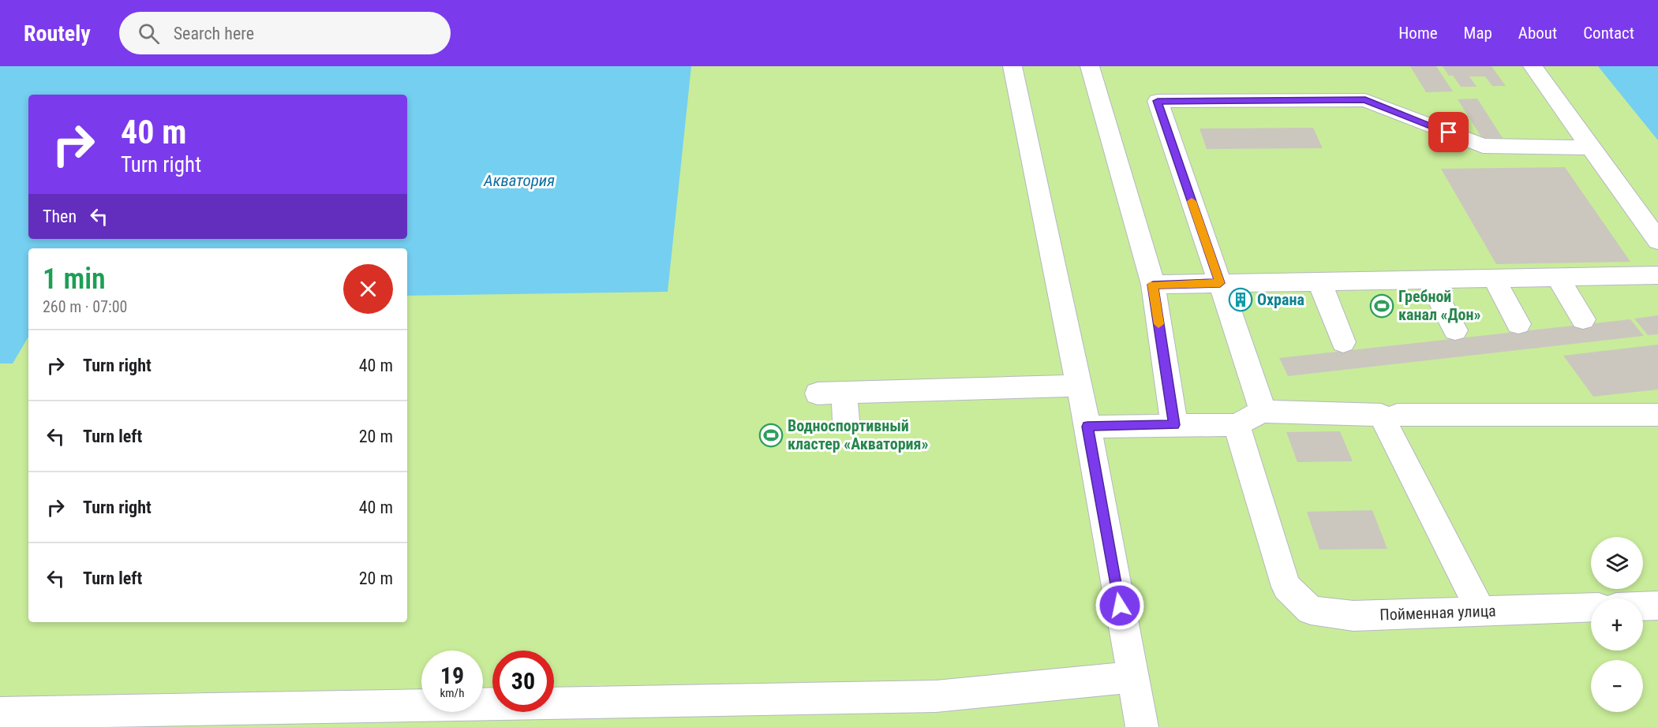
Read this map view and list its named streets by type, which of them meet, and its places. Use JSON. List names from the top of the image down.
{
  "streets": {
    "street": ["Пойменная улица"]
  },
  "water": ["Акватория"],
  "places": {
    "building": ["Охрана"],
    "sports": ["Гребной канал «Дон»", "Водноспортивный кластер «Акватория»"]
  },
  "page": {
    "header": "Routely",
    "search": "Search here",
    "nav": [
      "Home",
      "Map",
      "About",
      "Contact"
    ],
    "turn": ["40 m", "Turn right"],
    "then": "Then",
    "heading": ["1 min", "260 m · 07:00"],
    "list": [
      {
        "name": "Turn right",
        "value": "40 m"
      },
      {
        "name": "Turn left",
        "value": "20 m"
      },
      {
        "name": "Turn right",
        "value": "40 m"
      },
      {
        "name": "Turn left",
        "value": "20 m"
      }
    ],
    "map_buttons": ["+", "−"],
    "speed": "19 km/h",
    "limit": "30"
  }
}
